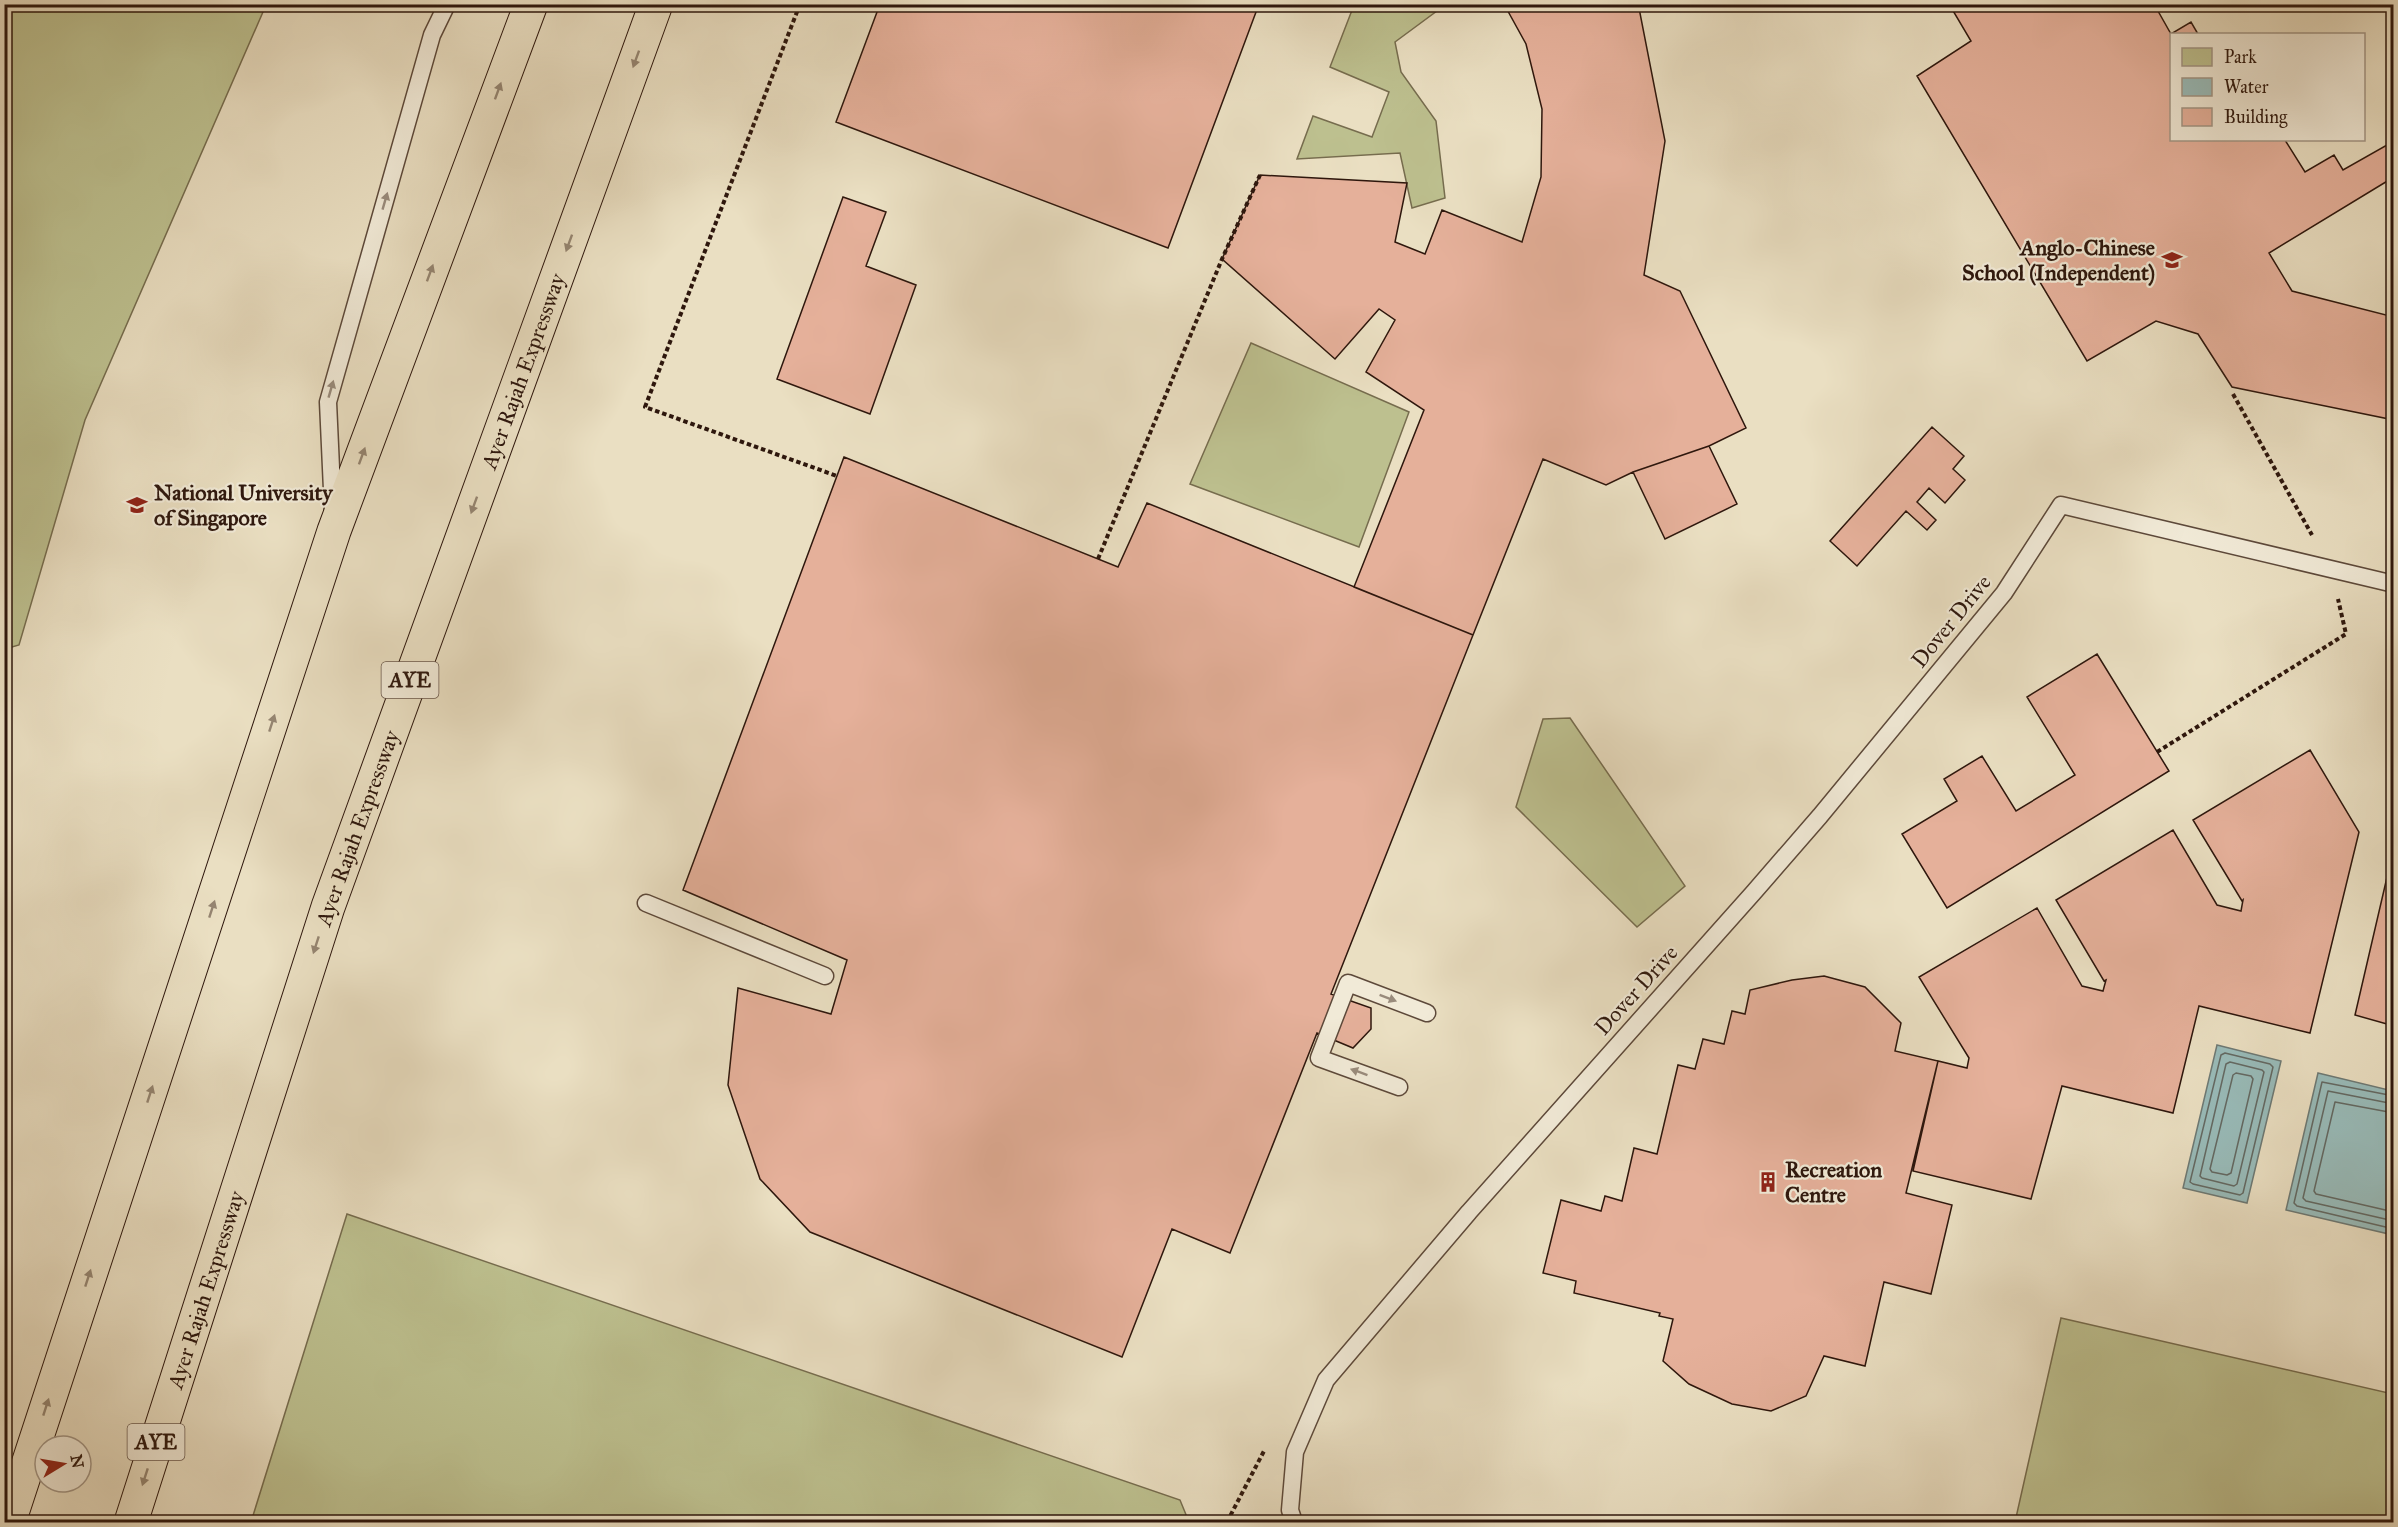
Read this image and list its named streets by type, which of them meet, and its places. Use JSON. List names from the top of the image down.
{
  "streets": {
    "highway": ["Ayer Rajah Expressway", "AYE"],
    "lane": ["Dover Drive"]
  },
  "places": {
    "school or university": ["Anglo-Chinese School (Independent)", "National University of Singapore"],
    "building": ["Recreation Centre"]
  },
  "legend": ["Park", "Water", "Building"],
  "north": "right"
}
